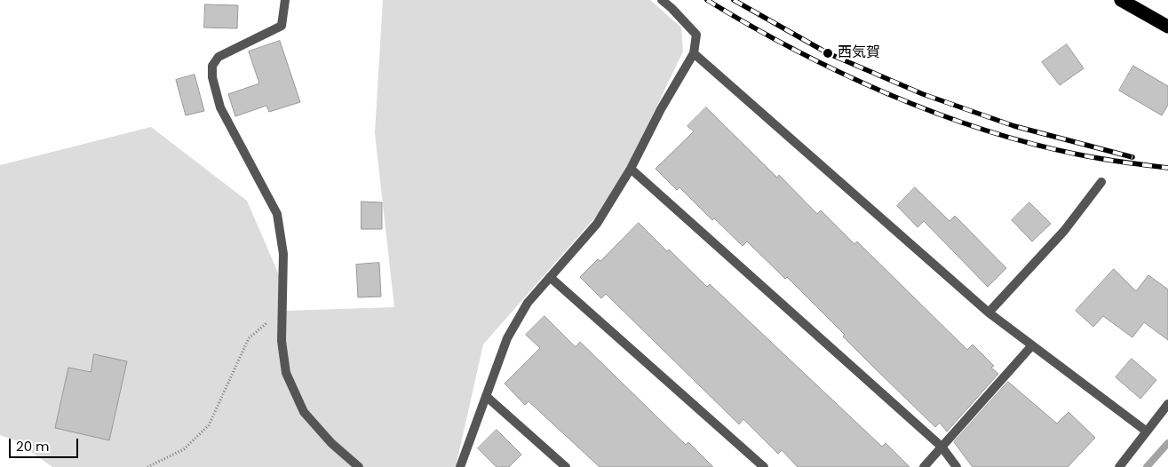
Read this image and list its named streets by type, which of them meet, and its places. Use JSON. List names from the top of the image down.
{
  "places": ["西気賀"],
  "scale_bar": "20 m"
}
